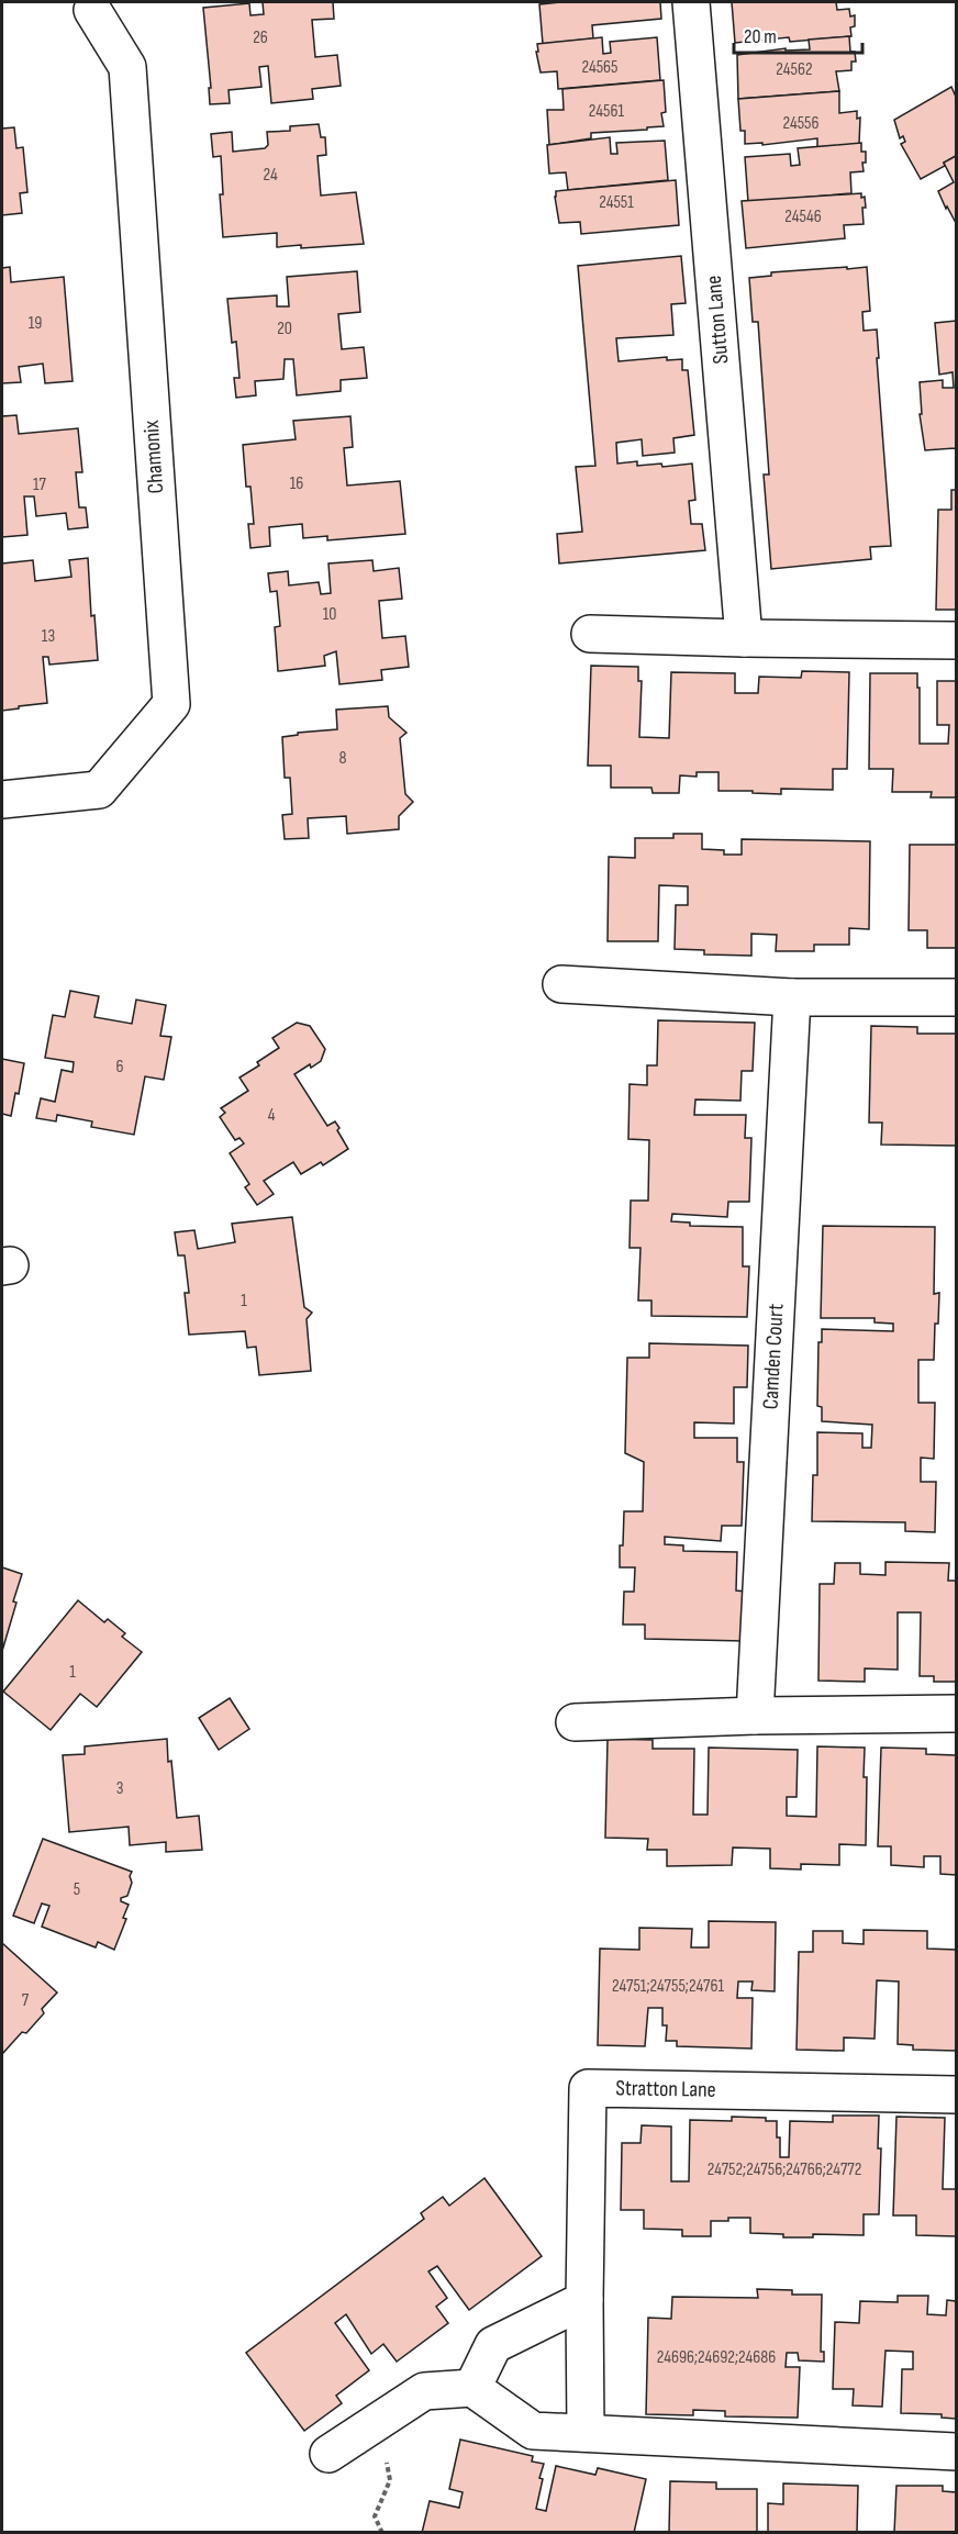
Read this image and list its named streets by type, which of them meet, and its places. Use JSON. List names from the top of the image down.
{
  "streets": {
    "street": [
      "Sutton Lane",
      "Chamonix",
      "Camden Court",
      "Stratton Lane"
    ]
  },
  "house_numbers": [
    "26",
    "24565",
    "24562",
    "24561",
    "24556",
    "24",
    "24551",
    "24546",
    "19",
    "20",
    "16",
    "17",
    "10",
    "13",
    "8",
    "6",
    "4",
    "1",
    "1",
    "3",
    "5",
    "24751;24755;24761",
    "7",
    "24752;24756;24766;24772",
    "24696;24692;24686"
  ],
  "scale_bar": "20 m"
}
